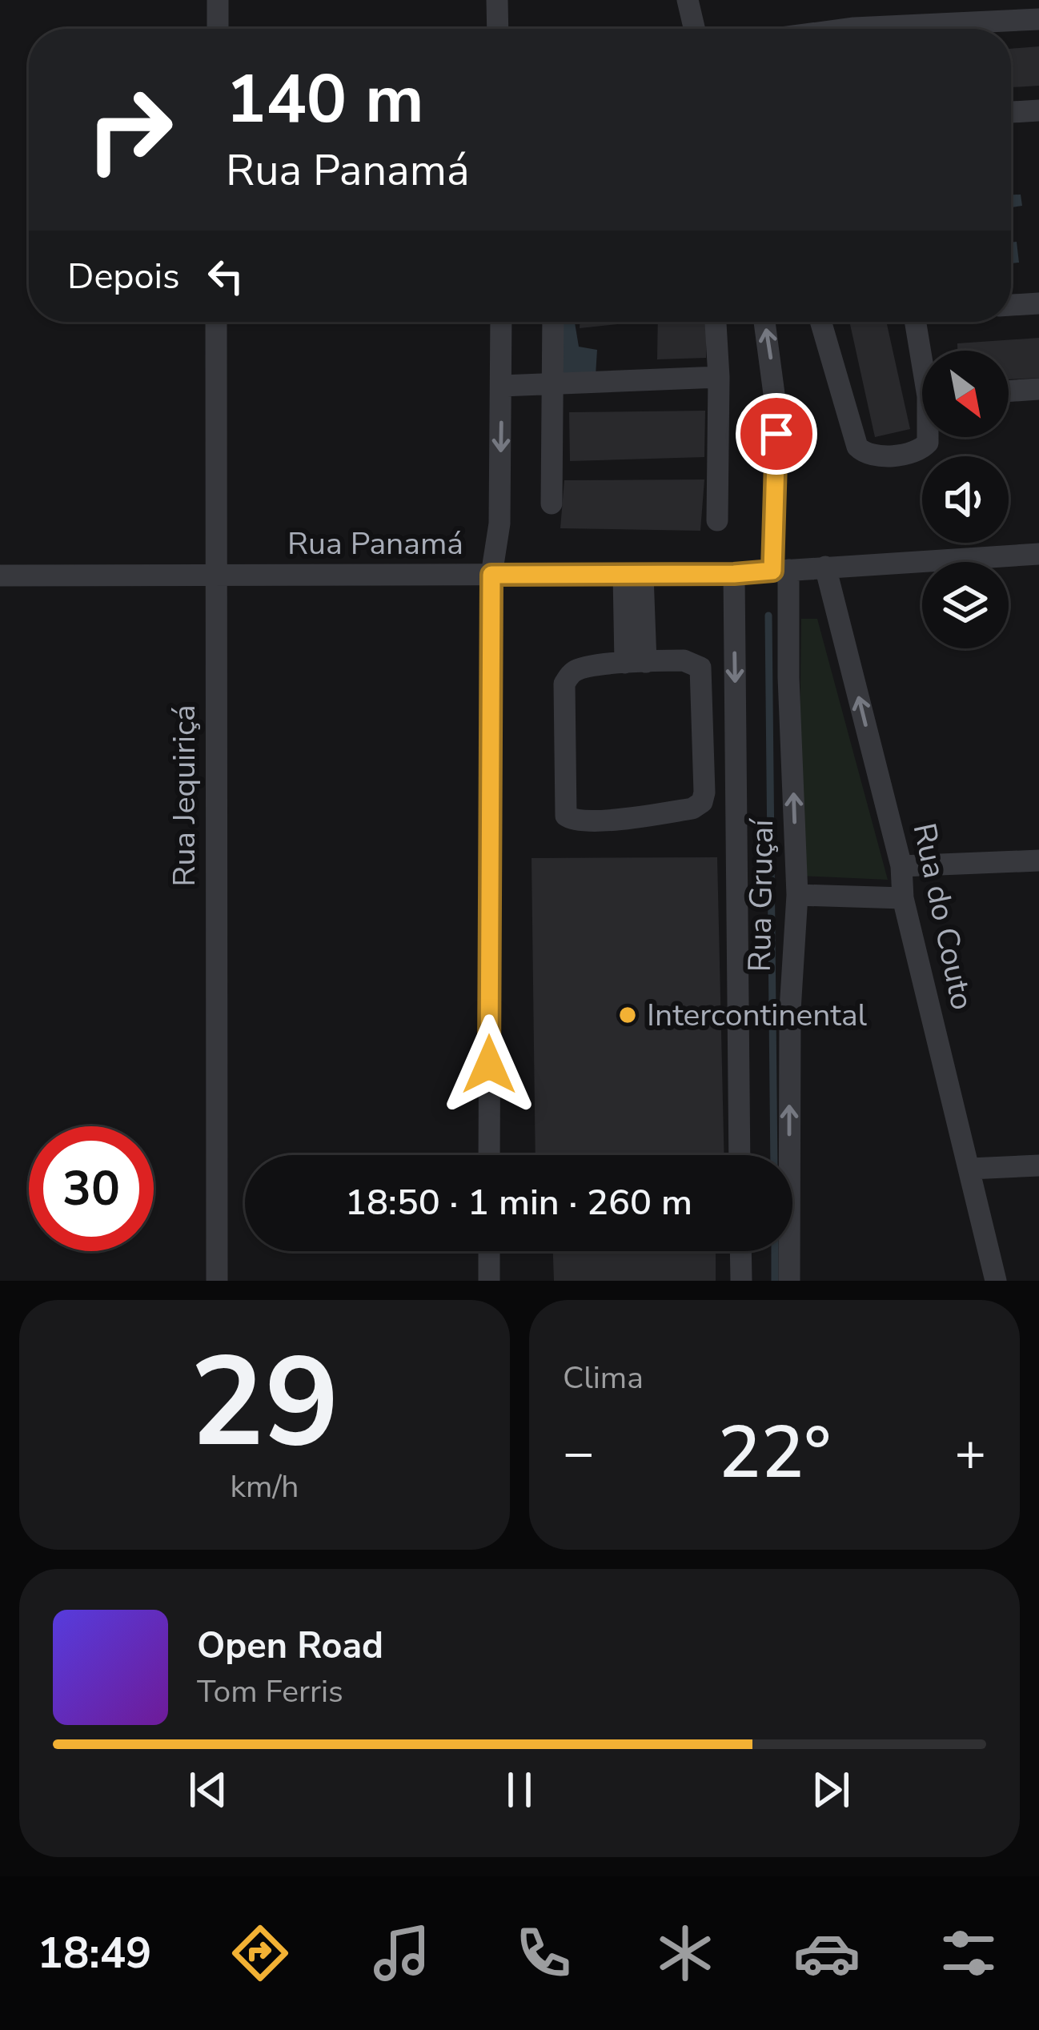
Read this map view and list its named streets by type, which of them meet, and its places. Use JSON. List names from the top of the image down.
{
  "streets": {
    "street": [
      "Rua Panamá",
      "Rua Jequiriçá",
      "Rua Gruçaí",
      "Rua do Couto"
    ]
  },
  "crossings": [
    ["Rua Panamá", "Rua Jequiriçá"],
    ["Rua Panamá", "Rua Gruçaí"],
    ["Rua Panamá", "Rua do Couto"]
  ],
  "one_way": ["Rua do Couto"],
  "places": ["Intercontinental"],
  "north": "bottom right",
  "page": {
    "turn": ["140 m", "Rua Panamá"],
    "then": "Depois",
    "limit": "30",
    "trip": "18:50 · 1 min · 260 m",
    "tile": [
      ["29", "km/h"],
      "Clima"
    ],
    "heat": ["−", "22°", "+"],
    "song": ["Open Road", "Tom Ferris"],
    "tabs": "18:49"
  }
}
